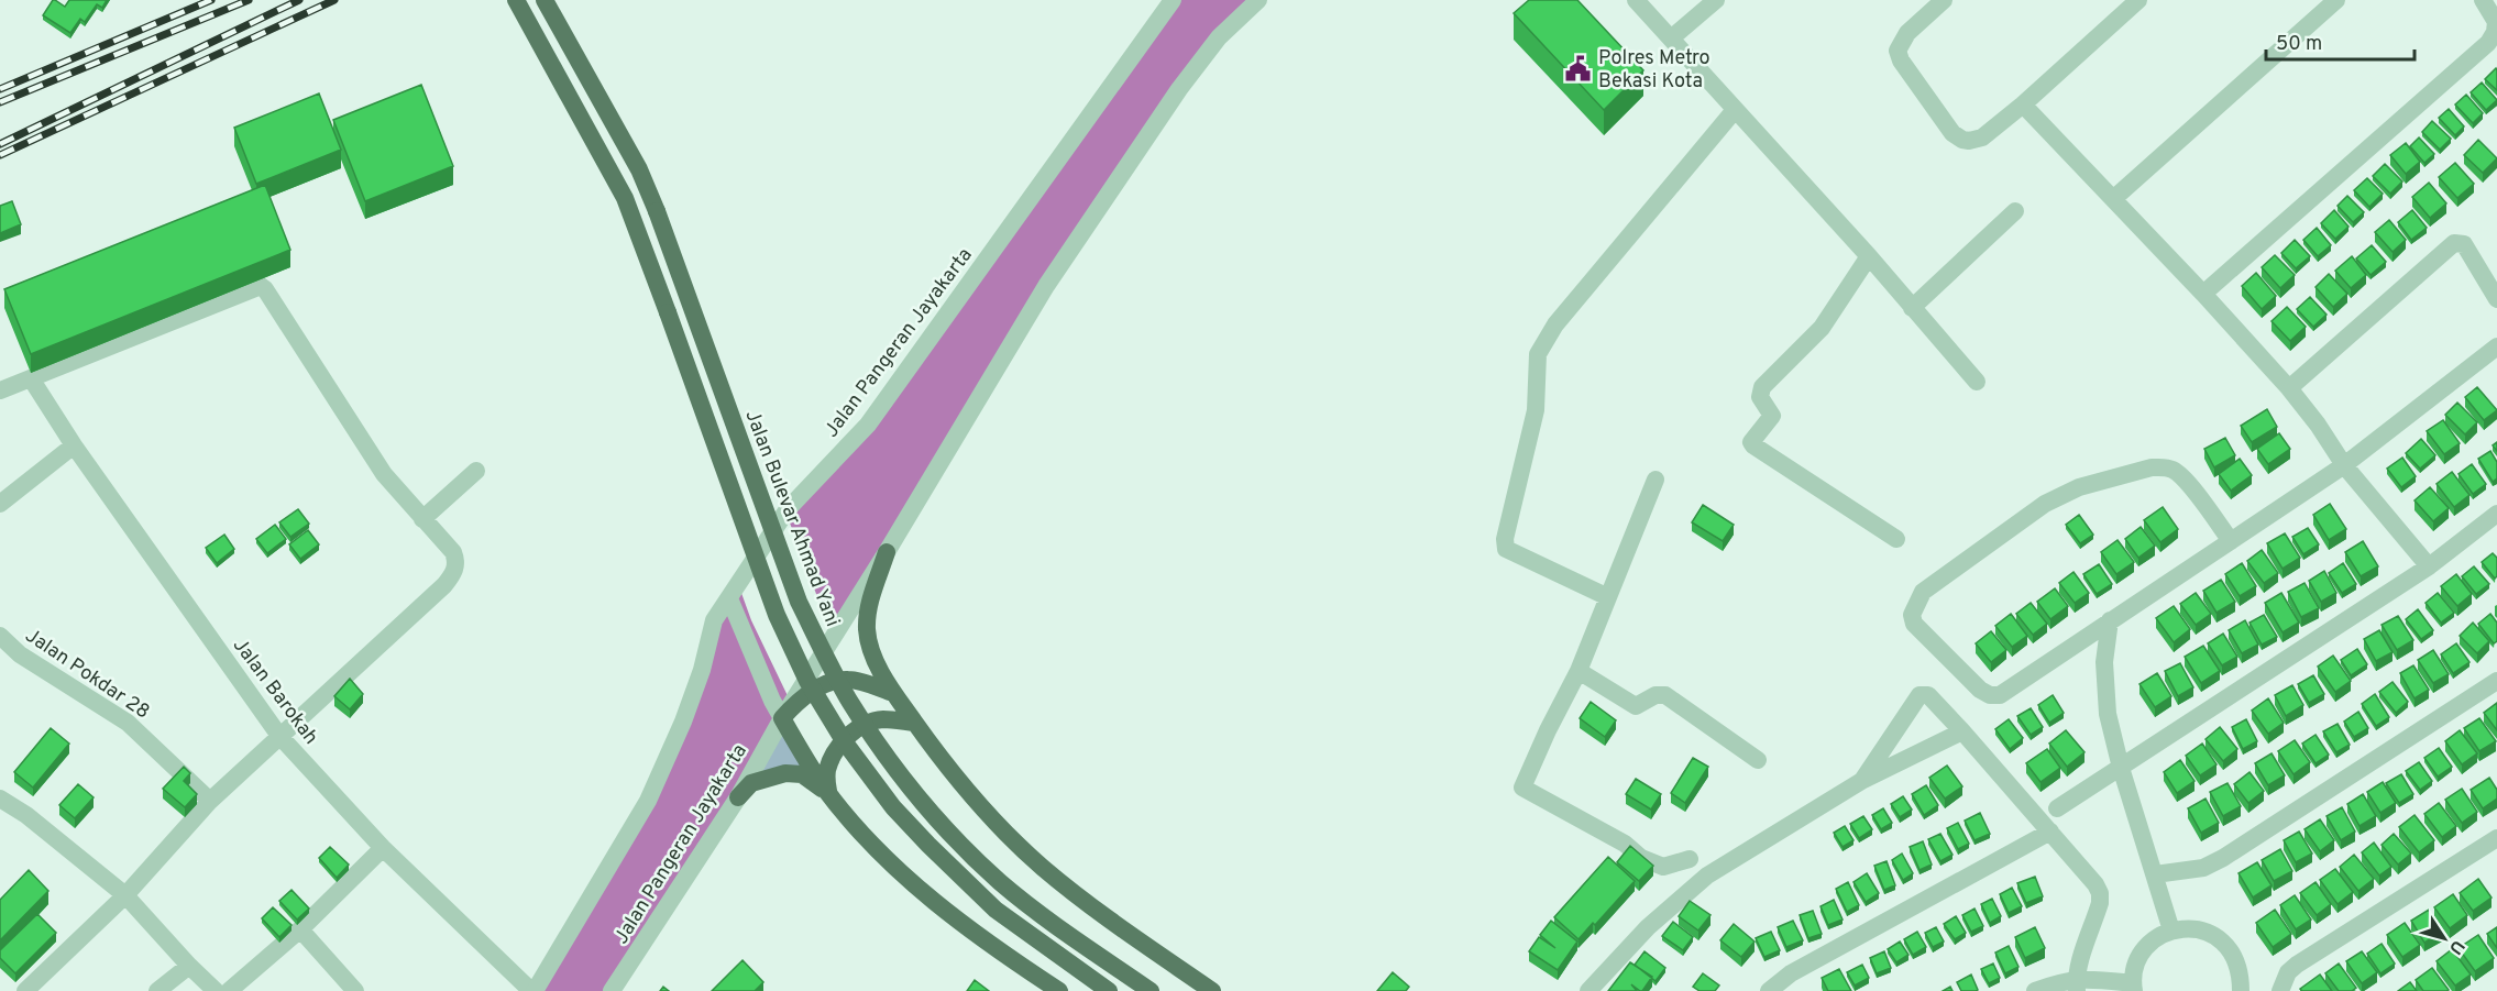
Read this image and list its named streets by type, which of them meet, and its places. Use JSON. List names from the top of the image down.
{
  "streets": {
    "main road": ["Jalan Bulevar Ahmad Yani"],
    "street": ["Jalan Pangeran Jayakarta", "Jalan Pokdar 28", "Jalan Barokah"]
  },
  "crossings": [
    ["Jalan Pangeran Jayakarta", "Jalan Barokah"]
  ],
  "places": {
    "public building": ["Polres Metro Bekasi Kota"]
  },
  "scale_bar": "50 m",
  "north": "bottom right"
}
